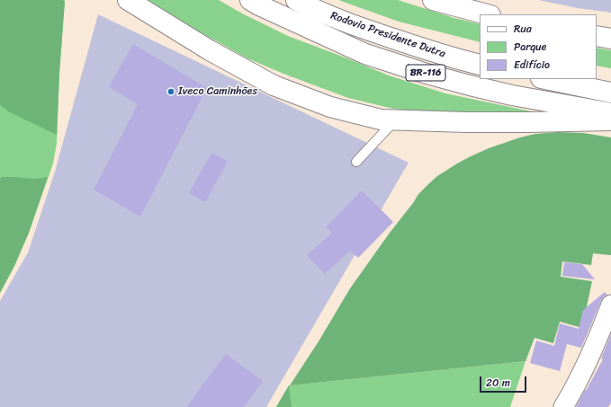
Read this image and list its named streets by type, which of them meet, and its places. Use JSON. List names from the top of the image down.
{
  "streets": {
    "highway": ["Rodovia Presidente Dutra", "BR-116"]
  },
  "places": ["Iveco Caminhões"],
  "legend": ["Rua", "Parque", "Edifício"],
  "scale_bar": "20 m"
}
